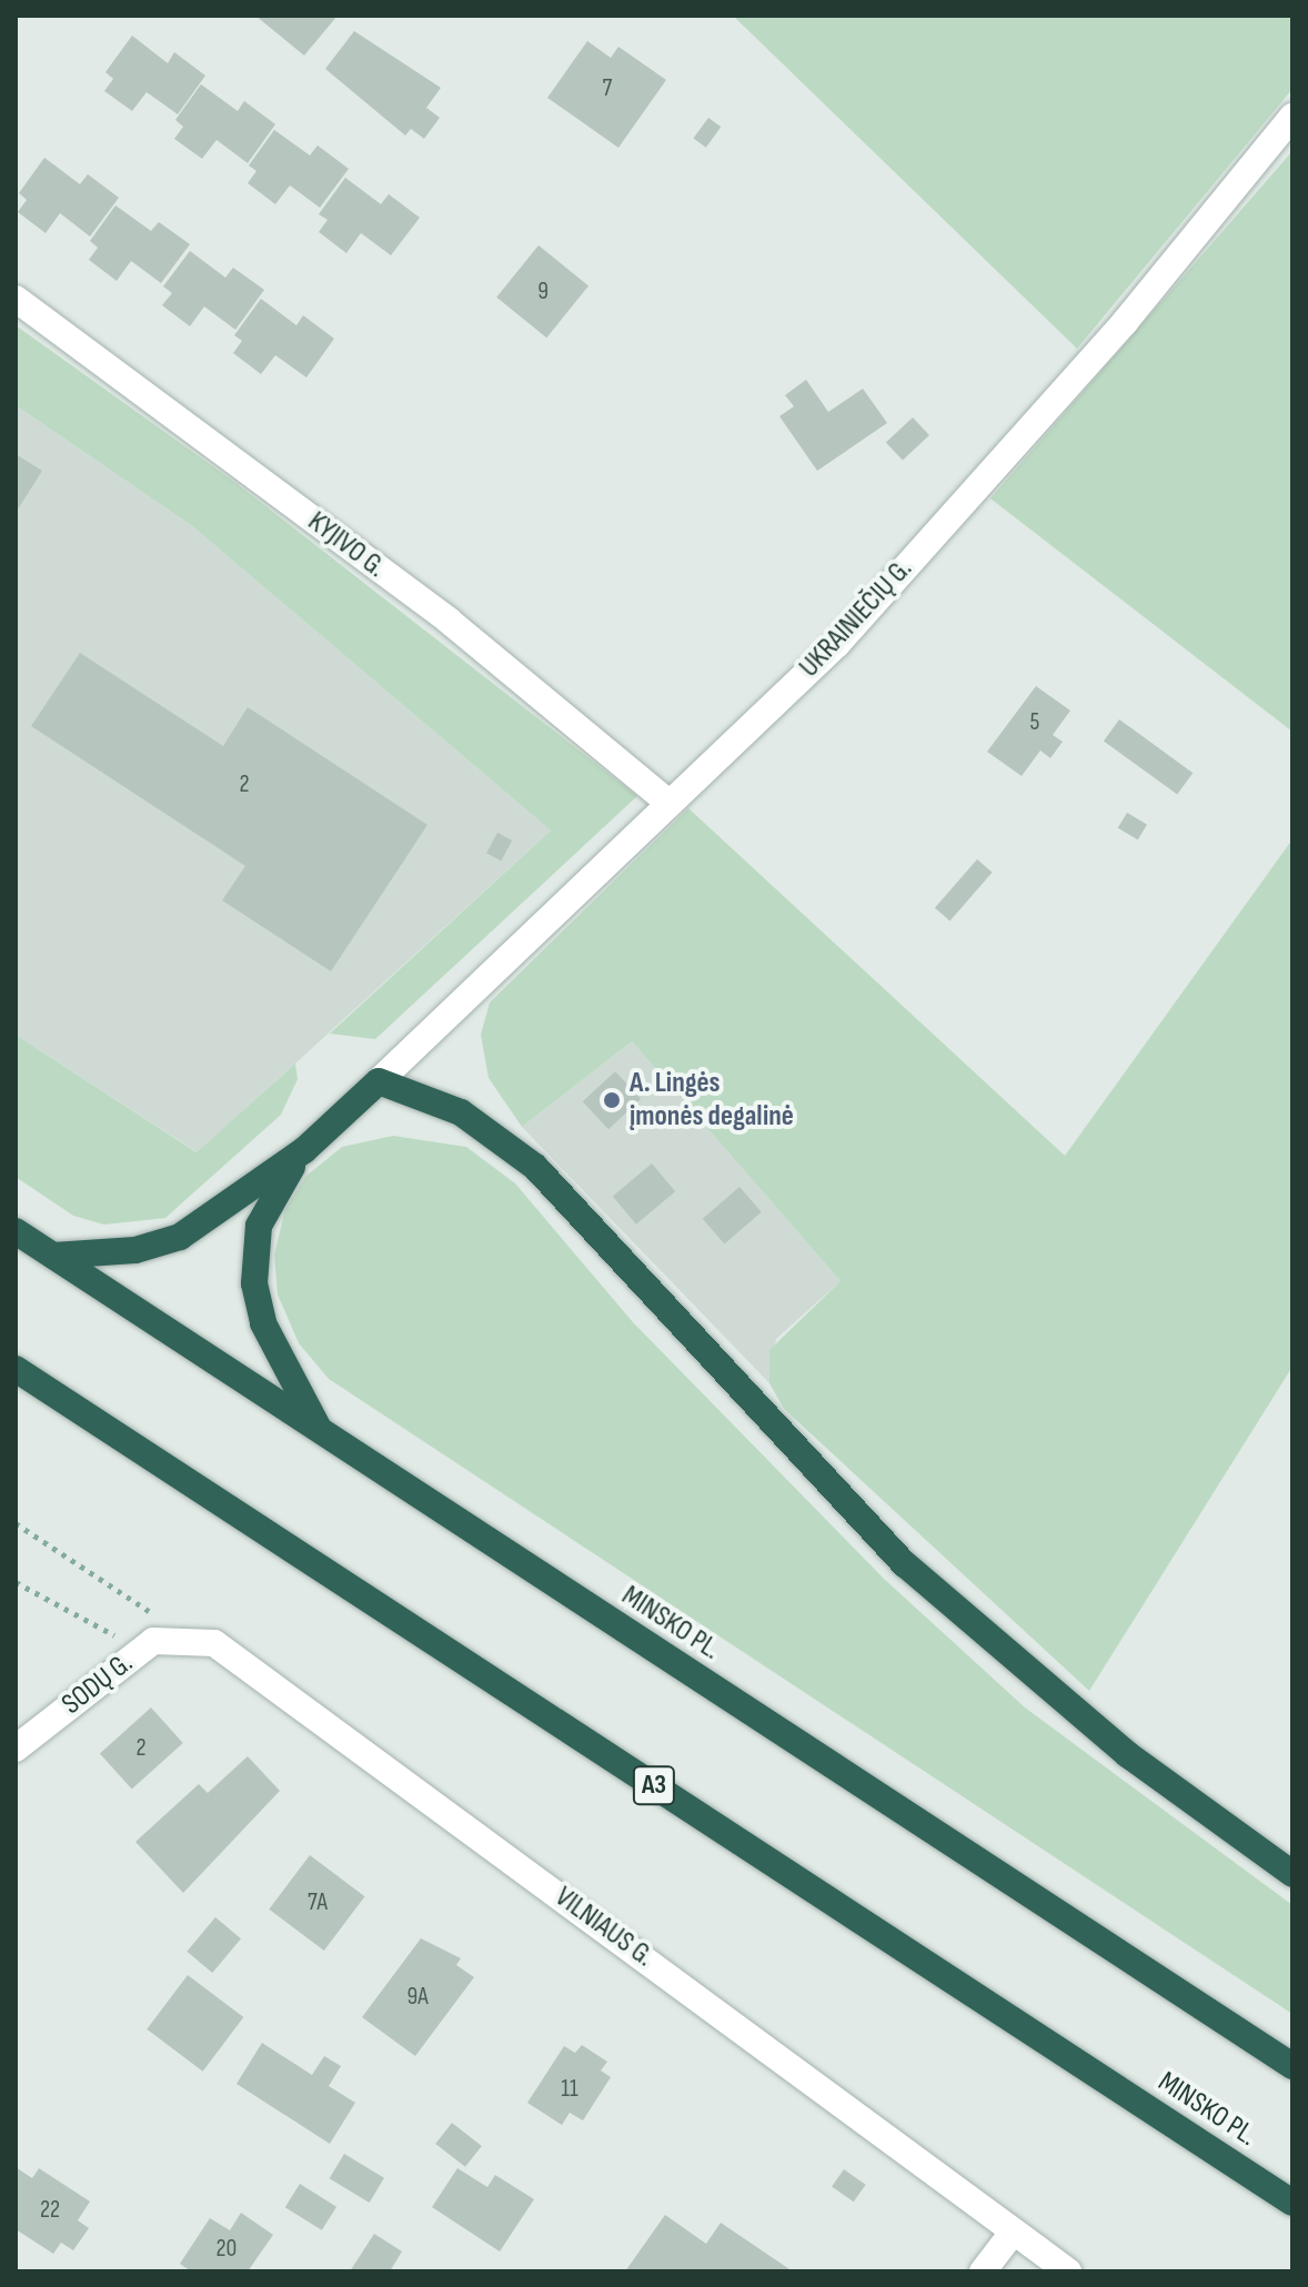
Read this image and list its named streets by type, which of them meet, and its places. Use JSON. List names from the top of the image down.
{
  "streets": {
    "highway": ["MINSKO PL.", "A3"],
    "street": [
      "KYJIVO G.",
      "UKRAINIEČIŲ G.",
      "SODŲ G.",
      "VILNIAUS G."
    ]
  },
  "crossings": [
    ["KYJIVO G.", "UKRAINIEČIŲ G."],
    ["SODŲ G.", "VILNIAUS G."]
  ],
  "places": ["A. Lingės įmonės degalinė"],
  "house_numbers": [
    "7",
    "9",
    "5",
    "2",
    "2",
    "7A",
    "9A",
    "11",
    "22",
    "20"
  ]
}
